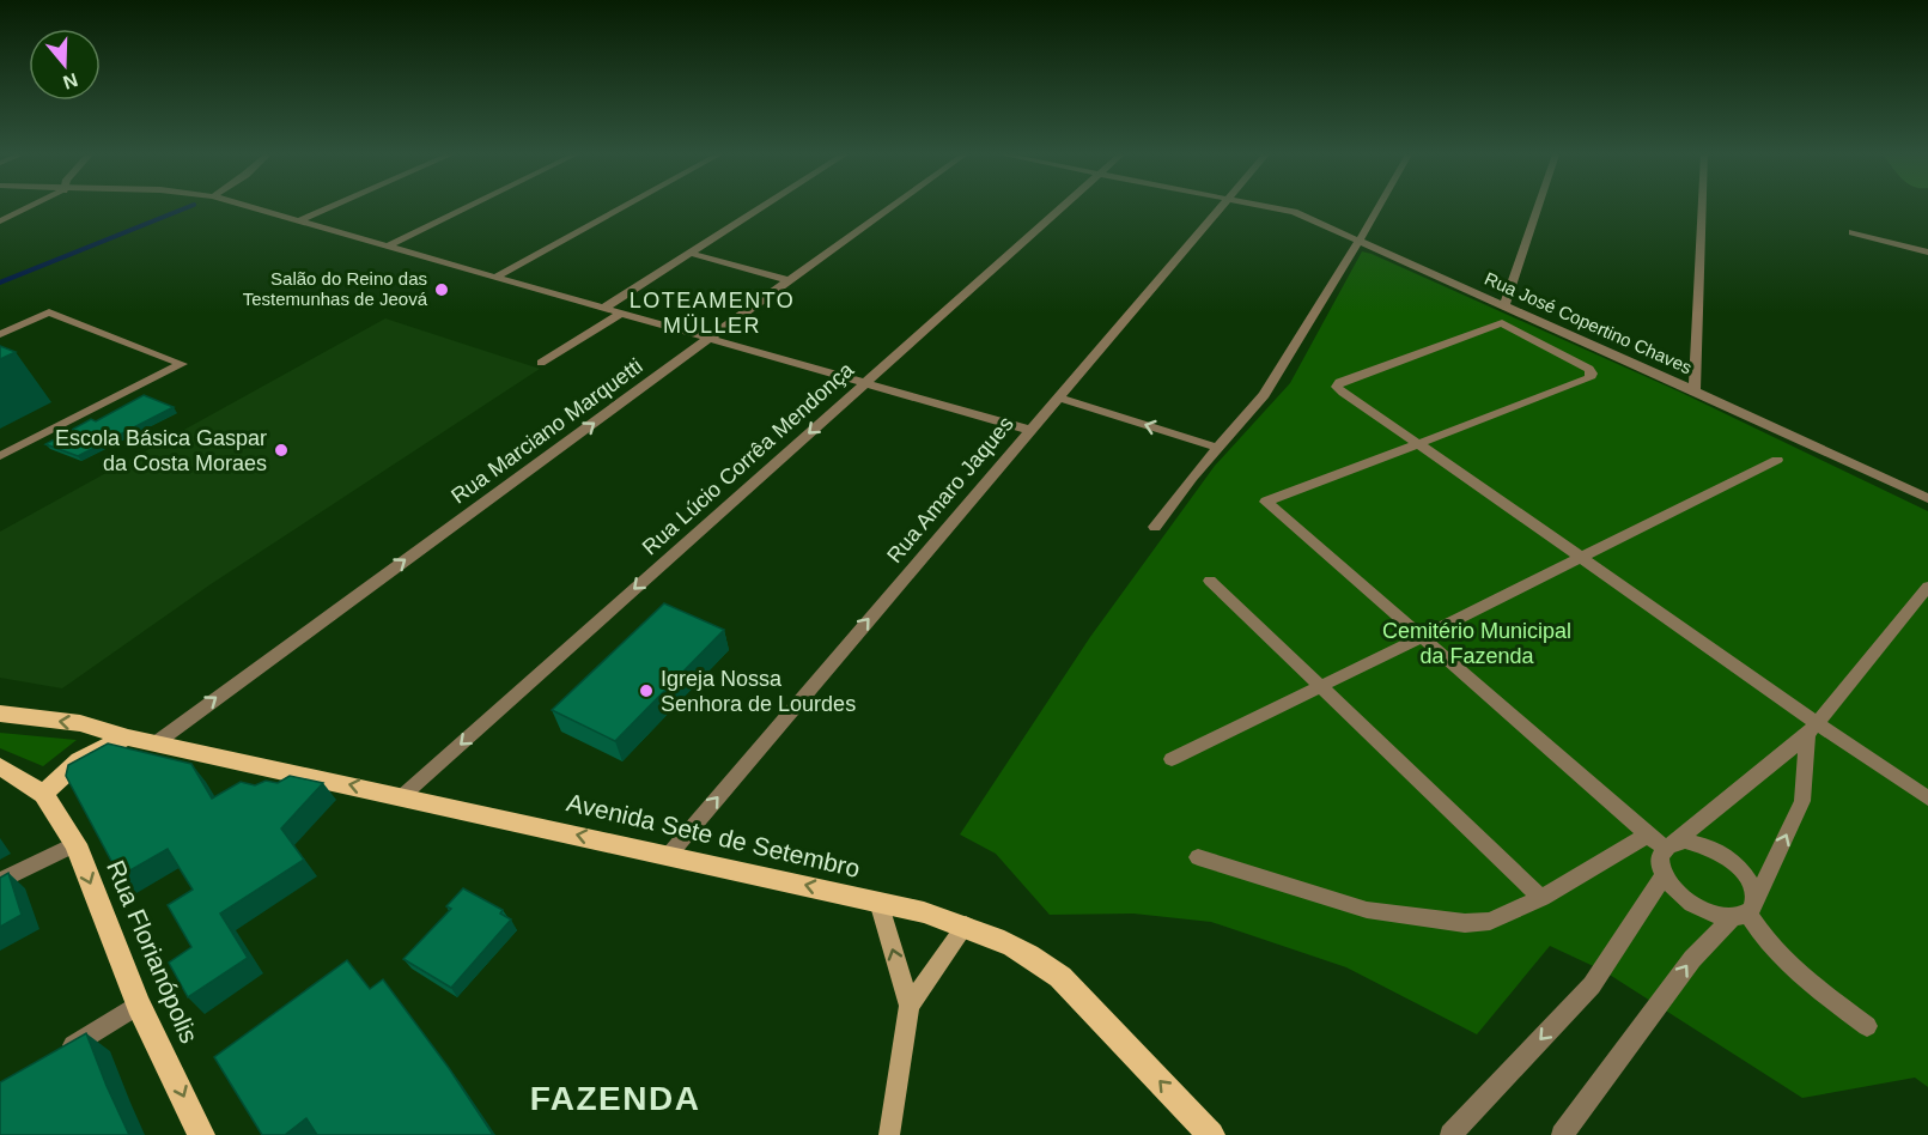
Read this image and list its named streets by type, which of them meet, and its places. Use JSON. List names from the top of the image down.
{
  "streets": {
    "main road": ["Avenida Sete de Setembro", "Rua Florianópolis"],
    "street": [
      "Rua José Copertino Chaves",
      "Rua Marciano Marquetti",
      "Rua Lúcio Corrêa Mendonça",
      "Rua Amaro Jaques"
    ]
  },
  "crossings": [
    ["Rua Marciano Marquetti", "Avenida Sete de Setembro"],
    ["Rua Lúcio Corrêa Mendonça", "Avenida Sete de Setembro"],
    ["Rua Amaro Jaques", "Avenida Sete de Setembro"]
  ],
  "one_way": [
    "Rua Marciano Marquetti",
    "Rua Lúcio Corrêa Mendonça",
    "Rua Amaro Jaques",
    "Avenida Sete de Setembro",
    "Rua Florianópolis"
  ],
  "districts": ["LOTEAMENTO MÜLLER", "FAZENDA"],
  "parks": ["Cemitério Municipal da Fazenda"],
  "places": ["Salão do Reino das Testemunhas de Jeová", "Escola Básica Gaspar da Costa Moraes", "Igreja Nossa Senhora de Lourdes"],
  "north": "bottom"
}
